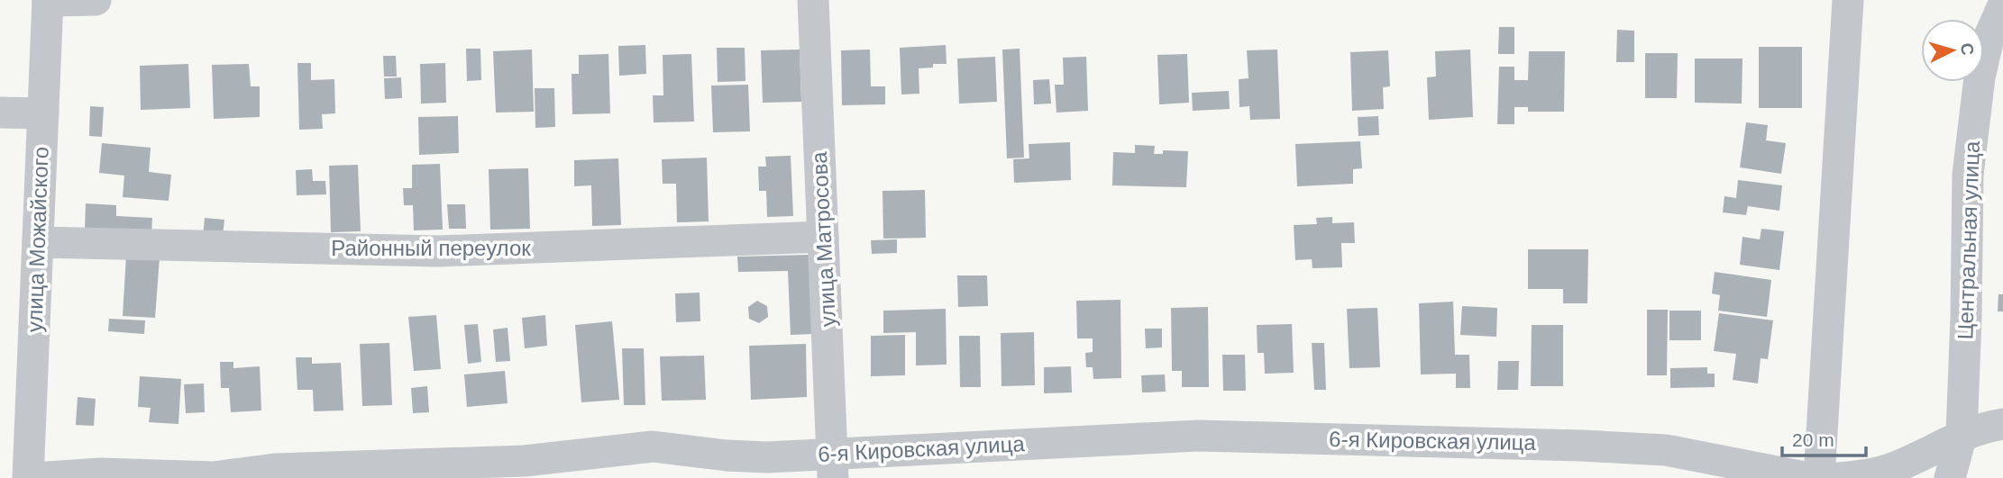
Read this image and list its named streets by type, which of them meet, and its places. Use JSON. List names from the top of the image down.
{
  "streets": {
    "street": [
      "улица Можайского",
      "улица Матросова",
      "Центральная улица",
      "Районный переулок",
      "6-я Кировская улица"
    ]
  },
  "crossings": [
    ["улица Можайского", "Районный переулок"],
    ["улица Матросова", "Районный переулок"],
    ["улица Матросова", "6-я Кировская улица"]
  ],
  "scale_bar": "20 m",
  "north": "right"
}
